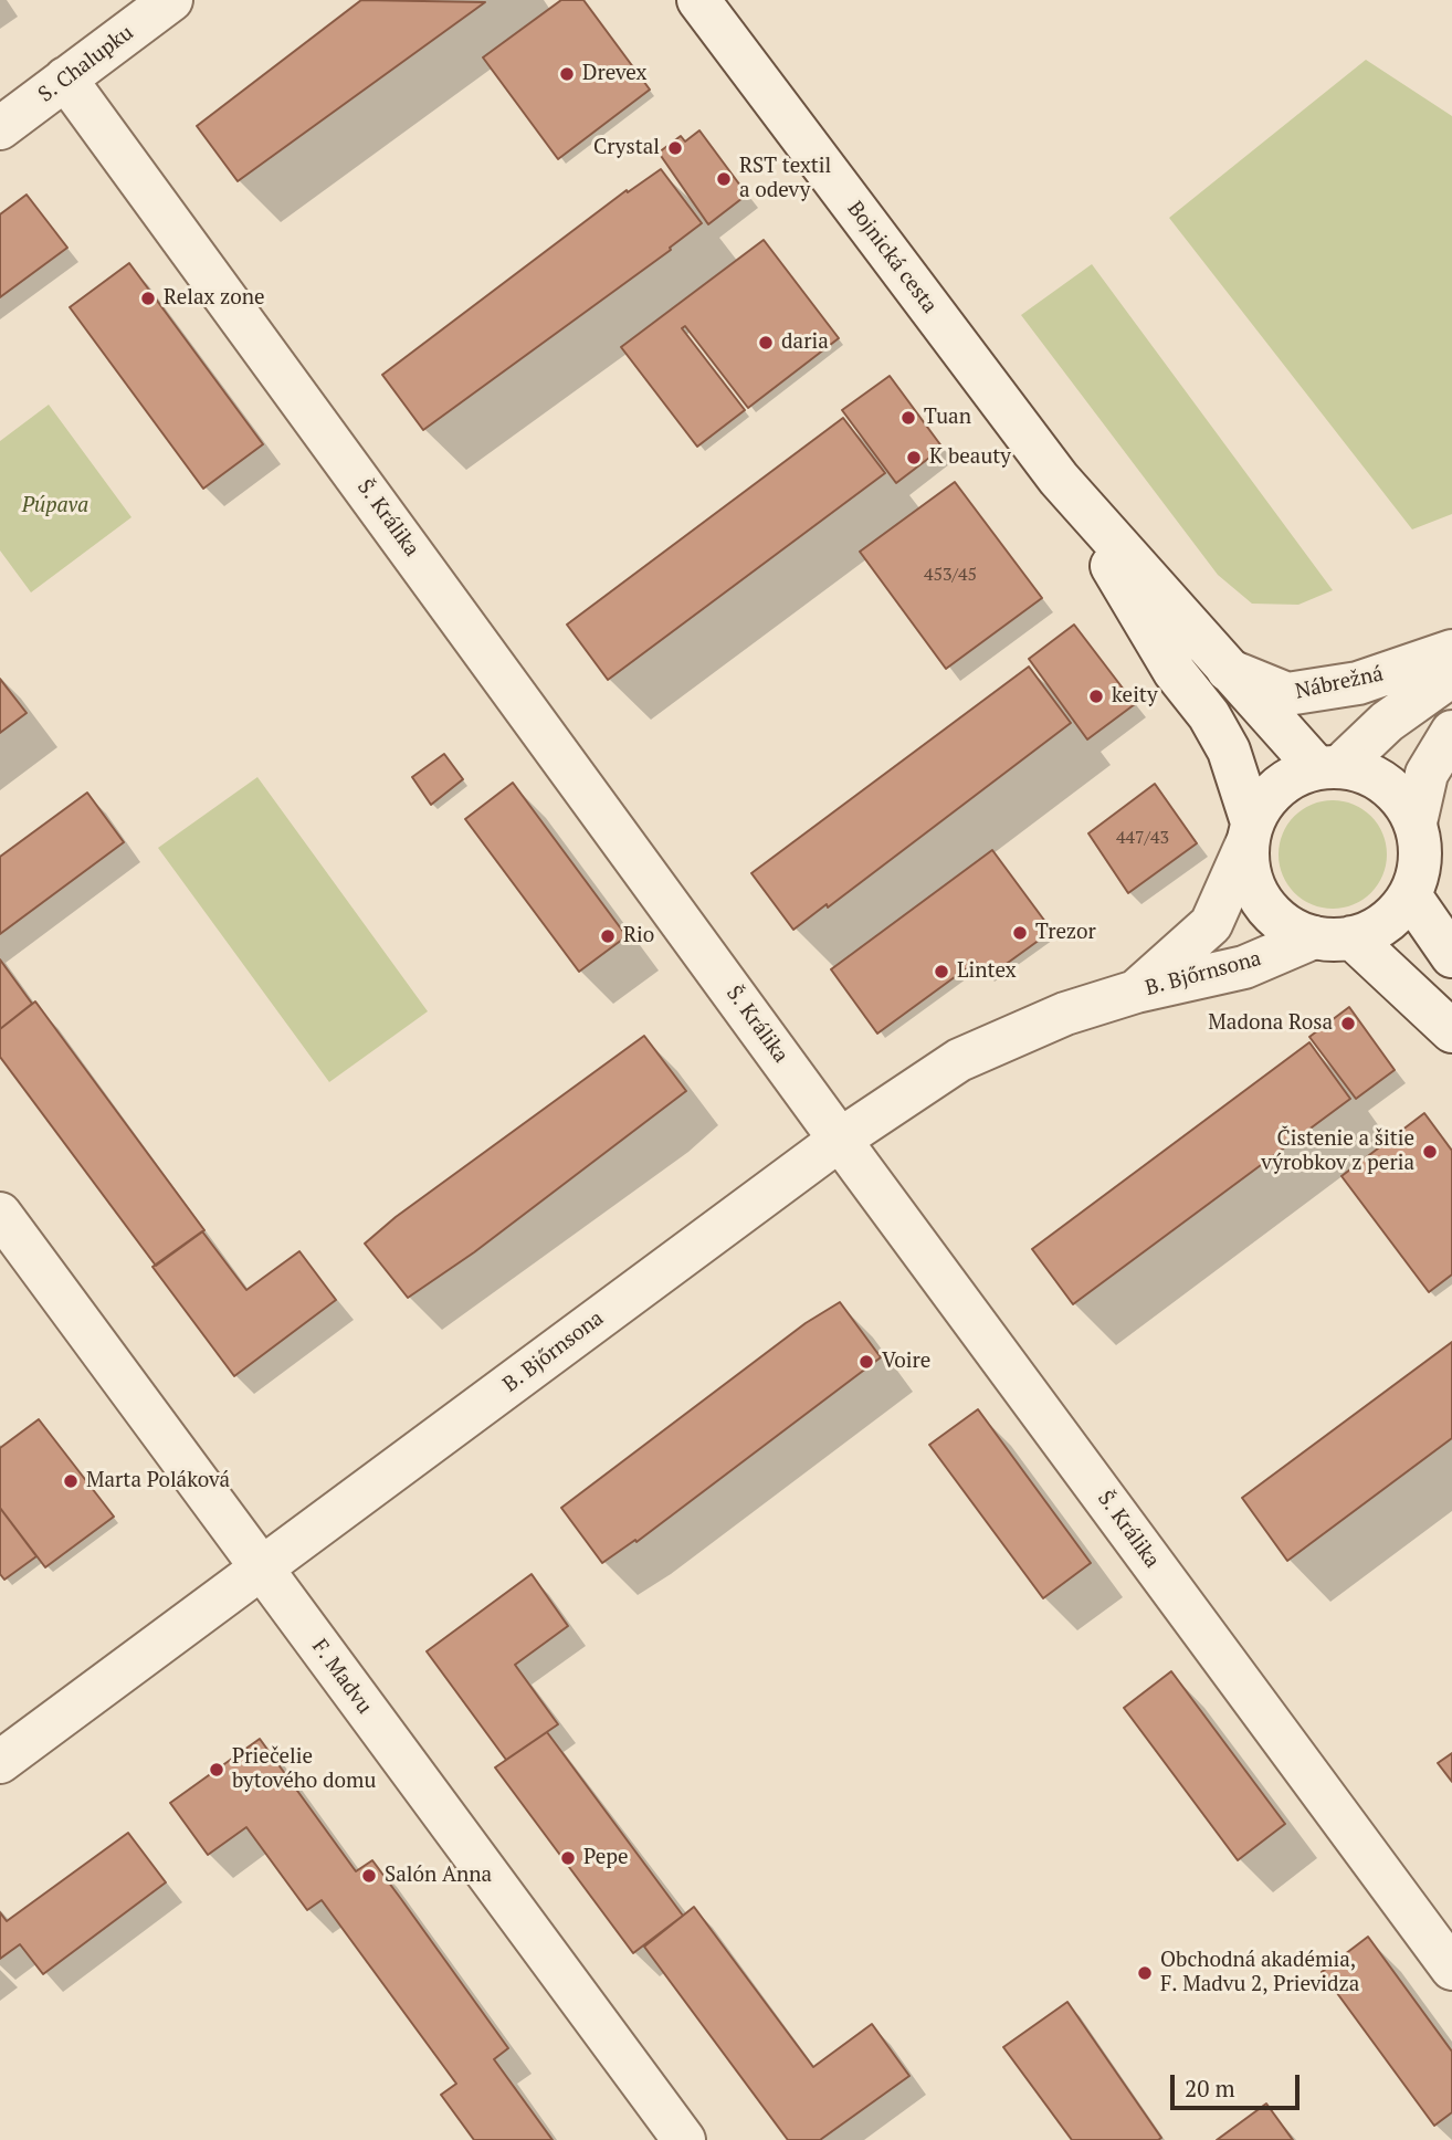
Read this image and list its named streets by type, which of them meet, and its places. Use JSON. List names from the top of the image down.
{
  "streets": {
    "street": [
      "S. Chalupku",
      "Bojnická cesta",
      "Š. Králika",
      "Nábrežná",
      "B. Bjőrnsona",
      "F. Madvu"
    ]
  },
  "crossings": [
    ["S. Chalupku", "Š. Králika"],
    ["Bojnická cesta", "Nábrežná"],
    ["Bojnická cesta", "B. Bjőrnsona"],
    ["Š. Králika", "B. Bjőrnsona"],
    ["Nábrežná", "B. Bjőrnsona"],
    ["B. Bjőrnsona", "F. Madvu"]
  ],
  "parks": ["Púpava"],
  "places": [
    "Drevex",
    "Crystal",
    "RST textil a odevy",
    "Relax zone",
    "daria",
    "Tuan",
    "K beauty",
    "keity",
    "Trezor",
    "Rio",
    "Lintex",
    "Madona Rosa",
    "Čistenie a šitie výrobkov z peria",
    "Voire",
    "Marta Poláková",
    "Priečelie bytového domu",
    "Pepe",
    "Salón Anna",
    "Obchodná akadémia, F. Madvu 2, Prievidza"
  ],
  "house_numbers": ["453/45", "447/43"],
  "scale_bar": "20 m"
}
